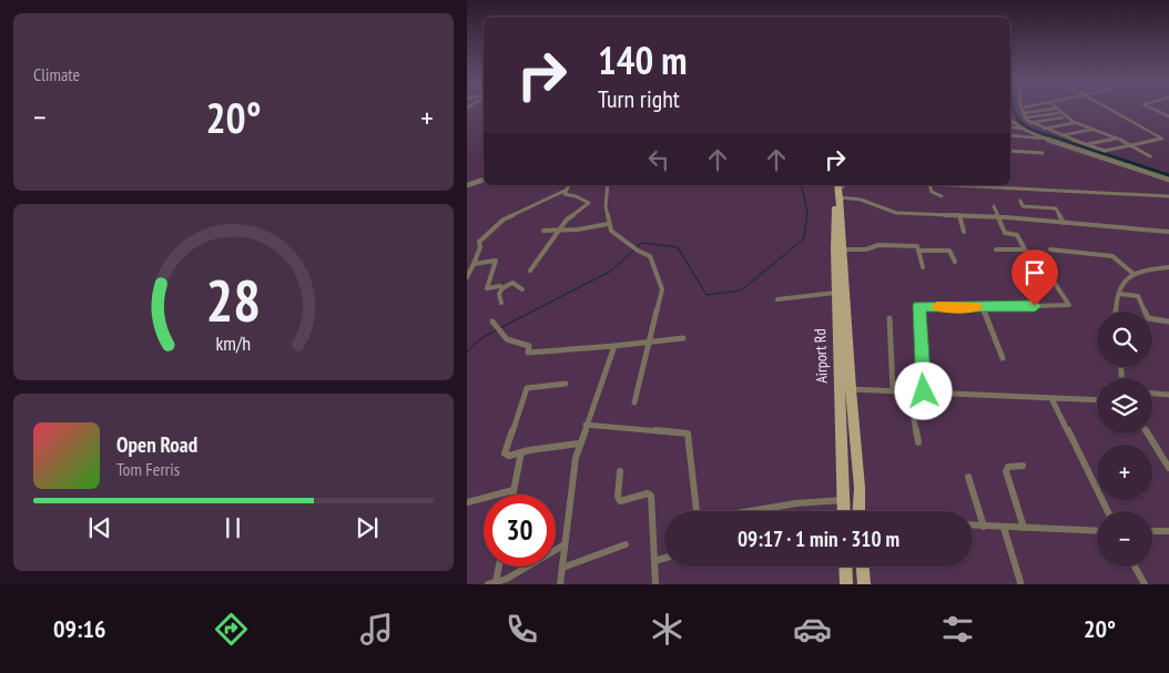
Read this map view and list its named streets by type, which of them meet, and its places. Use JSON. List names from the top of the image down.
{
  "streets": {
    "main road": ["Airport Rd"]
  },
  "page": {
    "tile": "Climate",
    "turn": ["140 m", "Turn right"],
    "heat": ["−", "20°", "+"],
    "map_buttons": ["+", "−"],
    "song": ["Open Road", "Tom Ferris"],
    "limit": "30",
    "trip": "09:17 · 1 min · 310 m",
    "tabs": ["09:16", "20°"],
    "gauge": ["28", "km/h"]
  }
}
